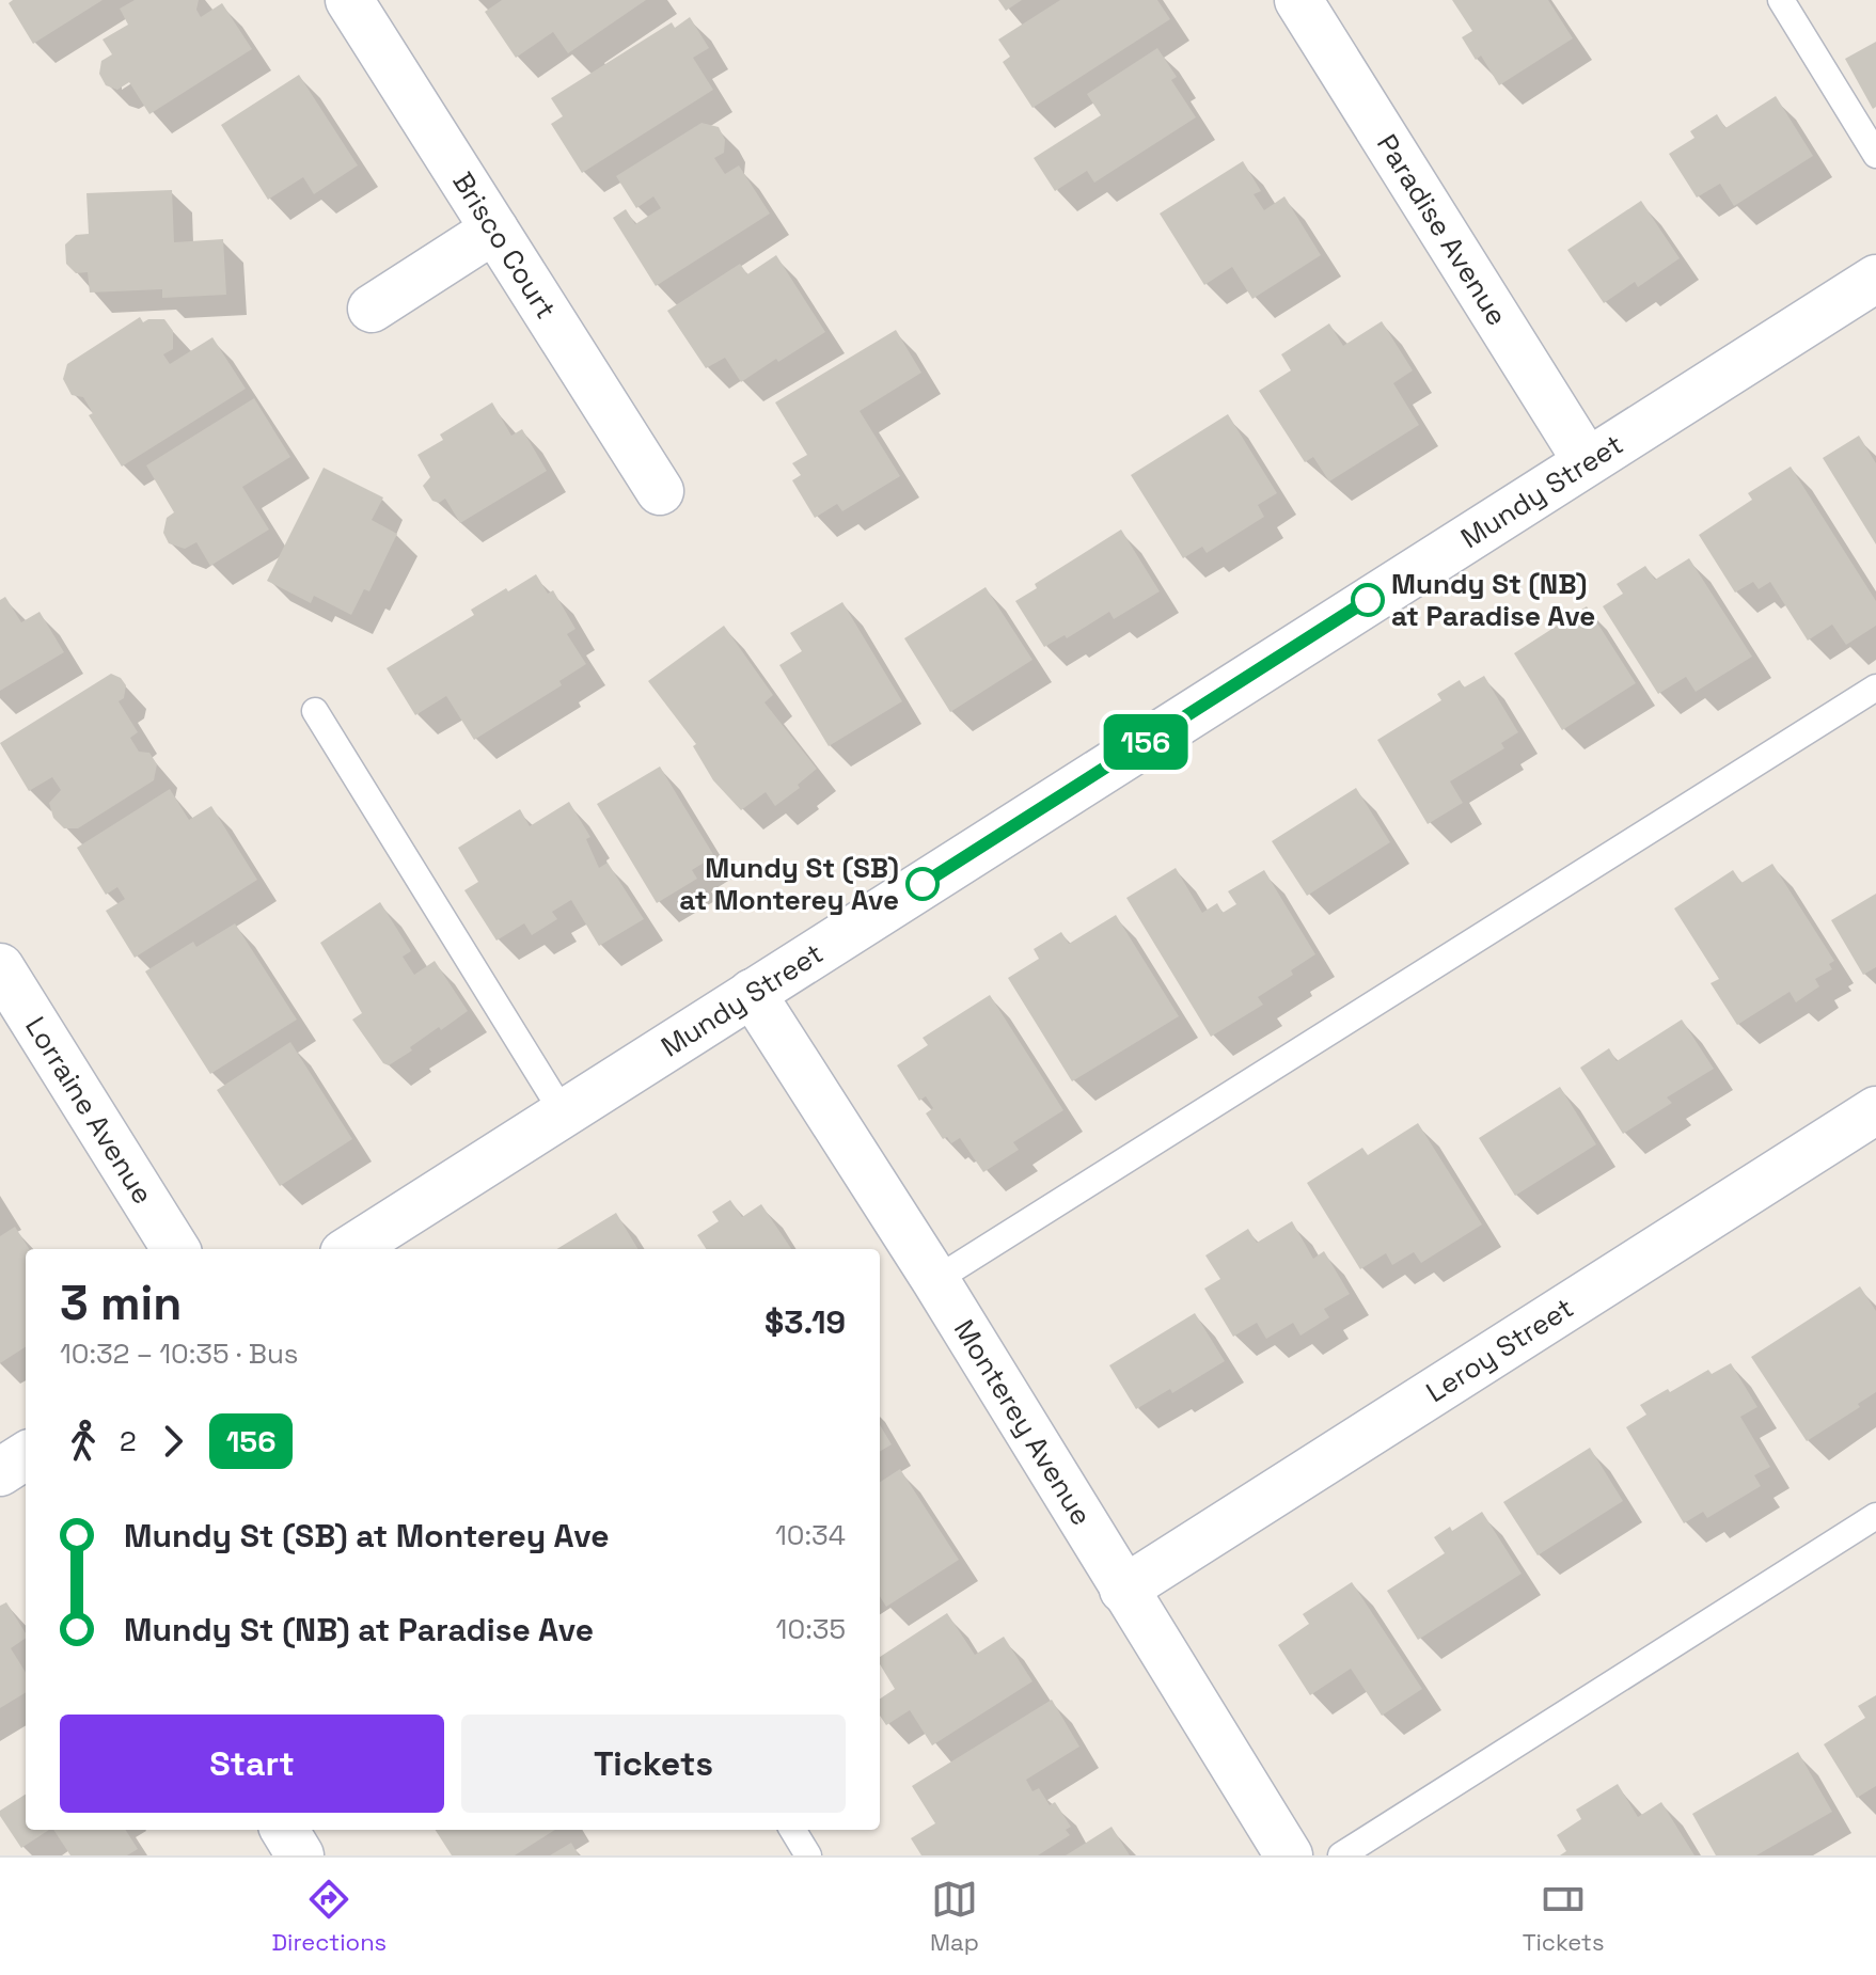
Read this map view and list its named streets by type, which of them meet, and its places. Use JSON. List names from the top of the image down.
{
  "streets": {
    "street": [
      "Paradise Avenue",
      "Brisco Court",
      "Mundy Street",
      "Lorraine Avenue",
      "Leroy Street",
      "Monterey Avenue"
    ]
  },
  "crossings": [
    ["Paradise Avenue", "Mundy Street"],
    ["Mundy Street", "Monterey Avenue"],
    ["Leroy Street", "Monterey Avenue"]
  ],
  "places": ["Mundy St (NB) at Paradise Ave", "Mundy St (SB) at Monterey Ave"],
  "lines": ["bus line 156"],
  "page": {
    "on_map": "156",
    "heading": ["3 min", "10:32 – 10:35 · Bus", "$3.19"],
    "legs": ["2", "156"],
    "list": [
      {
        "name": "Mundy St (SB) at Monterey Ave",
        "value": "10:34"
      },
      {
        "name": "Mundy St (NB) at Paradise Ave",
        "value": "10:35"
      }
    ],
    "buttons": ["Start", "Tickets"],
    "tabs": ["Directions", "Map", "Tickets"]
  }
}
